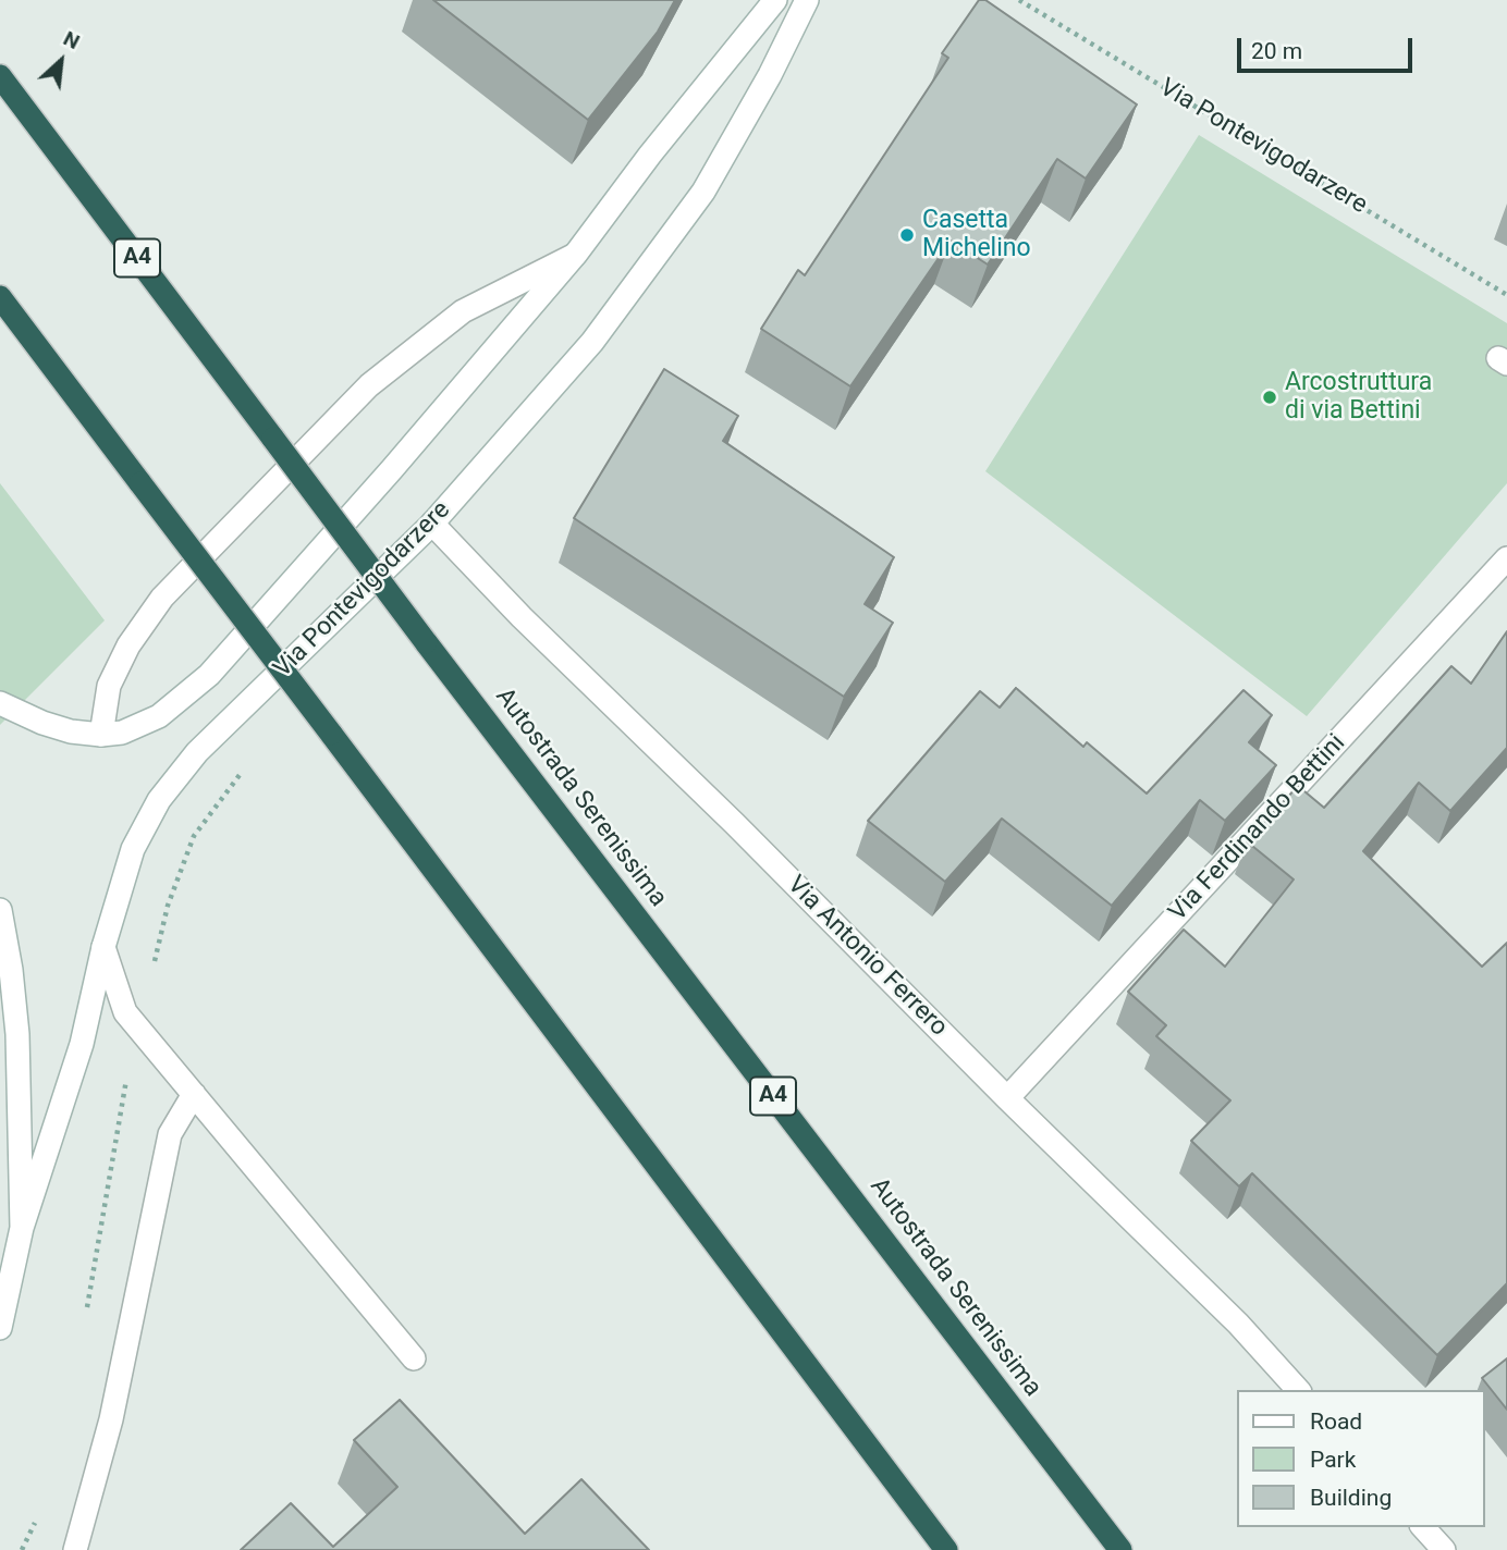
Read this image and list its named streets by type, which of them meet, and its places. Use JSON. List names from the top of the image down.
{
  "streets": {
    "highway": ["A4", "Autostrada Serenissima"],
    "main road": ["Via Pontevigodarzere", "Via Ferdinando Bettini", "Via Antonio Ferrero"]
  },
  "crossings": [
    ["Via Pontevigodarzere", "Via Antonio Ferrero"],
    ["Via Ferdinando Bettini", "Via Antonio Ferrero"]
  ],
  "places": ["Casetta Michelino", "Arcostruttura di via Bettini"],
  "legend": ["Road", "Park", "Building"],
  "scale_bar": "20 m",
  "north": "top right"
}
